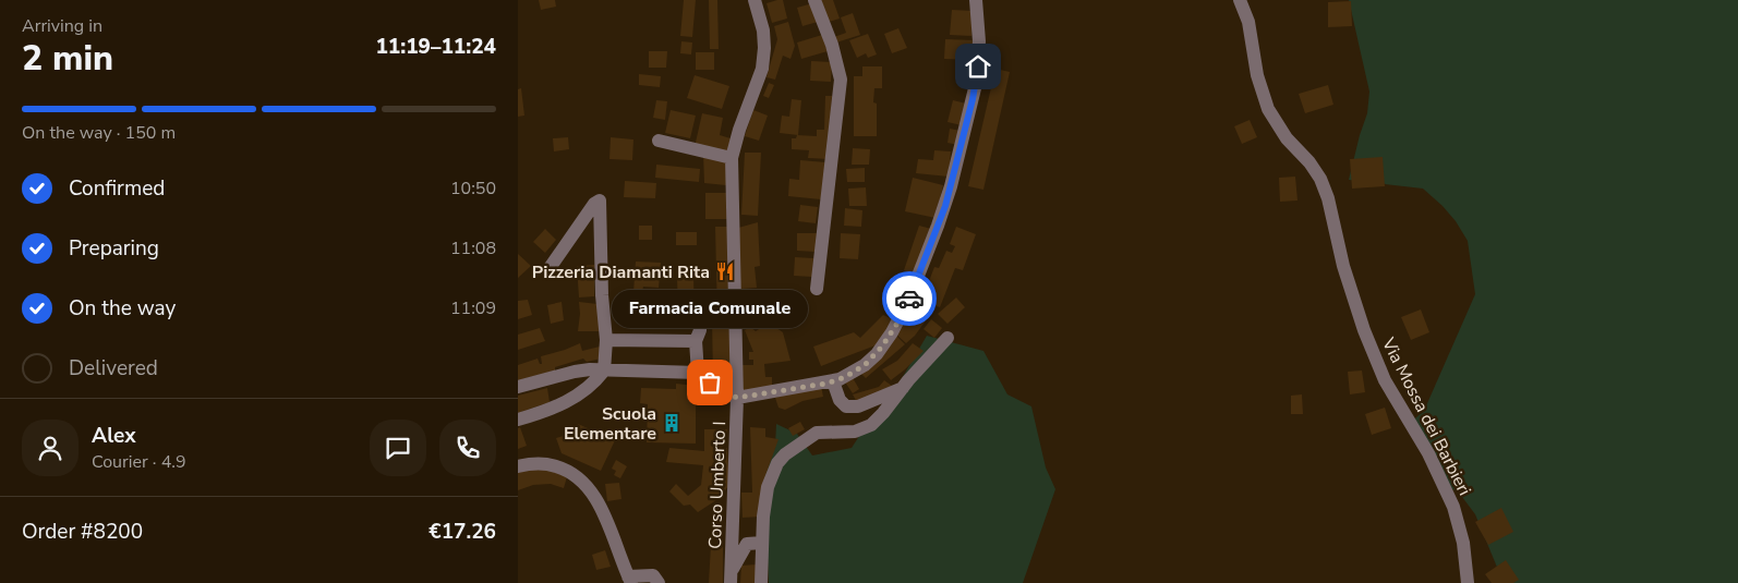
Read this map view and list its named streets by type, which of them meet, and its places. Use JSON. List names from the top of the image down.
{
  "streets": {
    "street": ["Via Mossa dei Barbieri", "Corso Umberto I"]
  },
  "places": {
    "restaurant": ["Pizzeria Diamanti Rita"],
    "other": ["Farmacia Comunale"],
    "building": ["Scuola Elementare"]
  },
  "page": {
    "heading": ["2 min", "Arriving in", "11:19–11:24"],
    "panel": [
      "Alex",
      "Courier · 4.9",
      "Order #8200",
      "€17.26"
    ],
    "bar": "On the way · 150 m",
    "list": [
      ["Confirmed", "10:50"],
      ["Preparing", "11:08"],
      ["On the way", "11:09"],
      "Delivered"
    ],
    "bubble": "Farmacia Comunale"
  }
}
